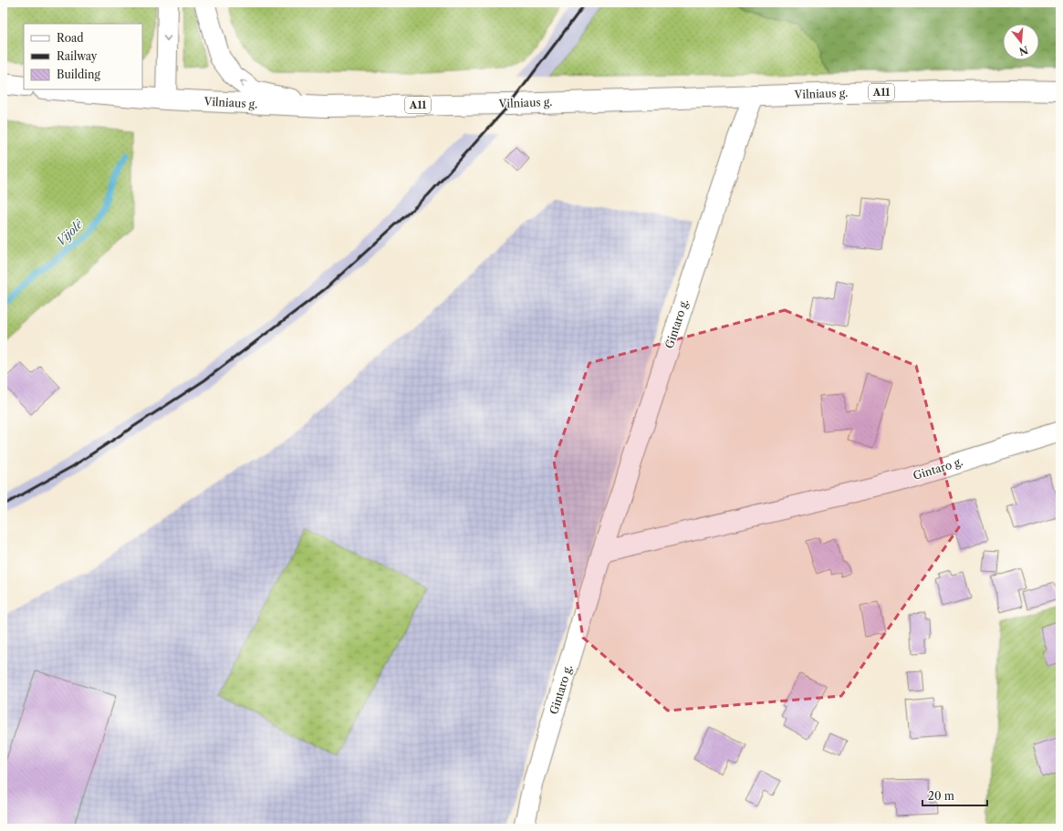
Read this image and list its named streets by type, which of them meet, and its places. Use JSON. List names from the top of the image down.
{
  "streets": {
    "main road": ["A11", "Vilniaus g.", "Gintaro g."]
  },
  "crossings": [
    ["Vilniaus g.", "Gintaro g."]
  ],
  "water": ["Vijolė"],
  "legend": ["Road", "Railway", "Building"],
  "scale_bar": "20 m",
  "north": "bottom"
}
